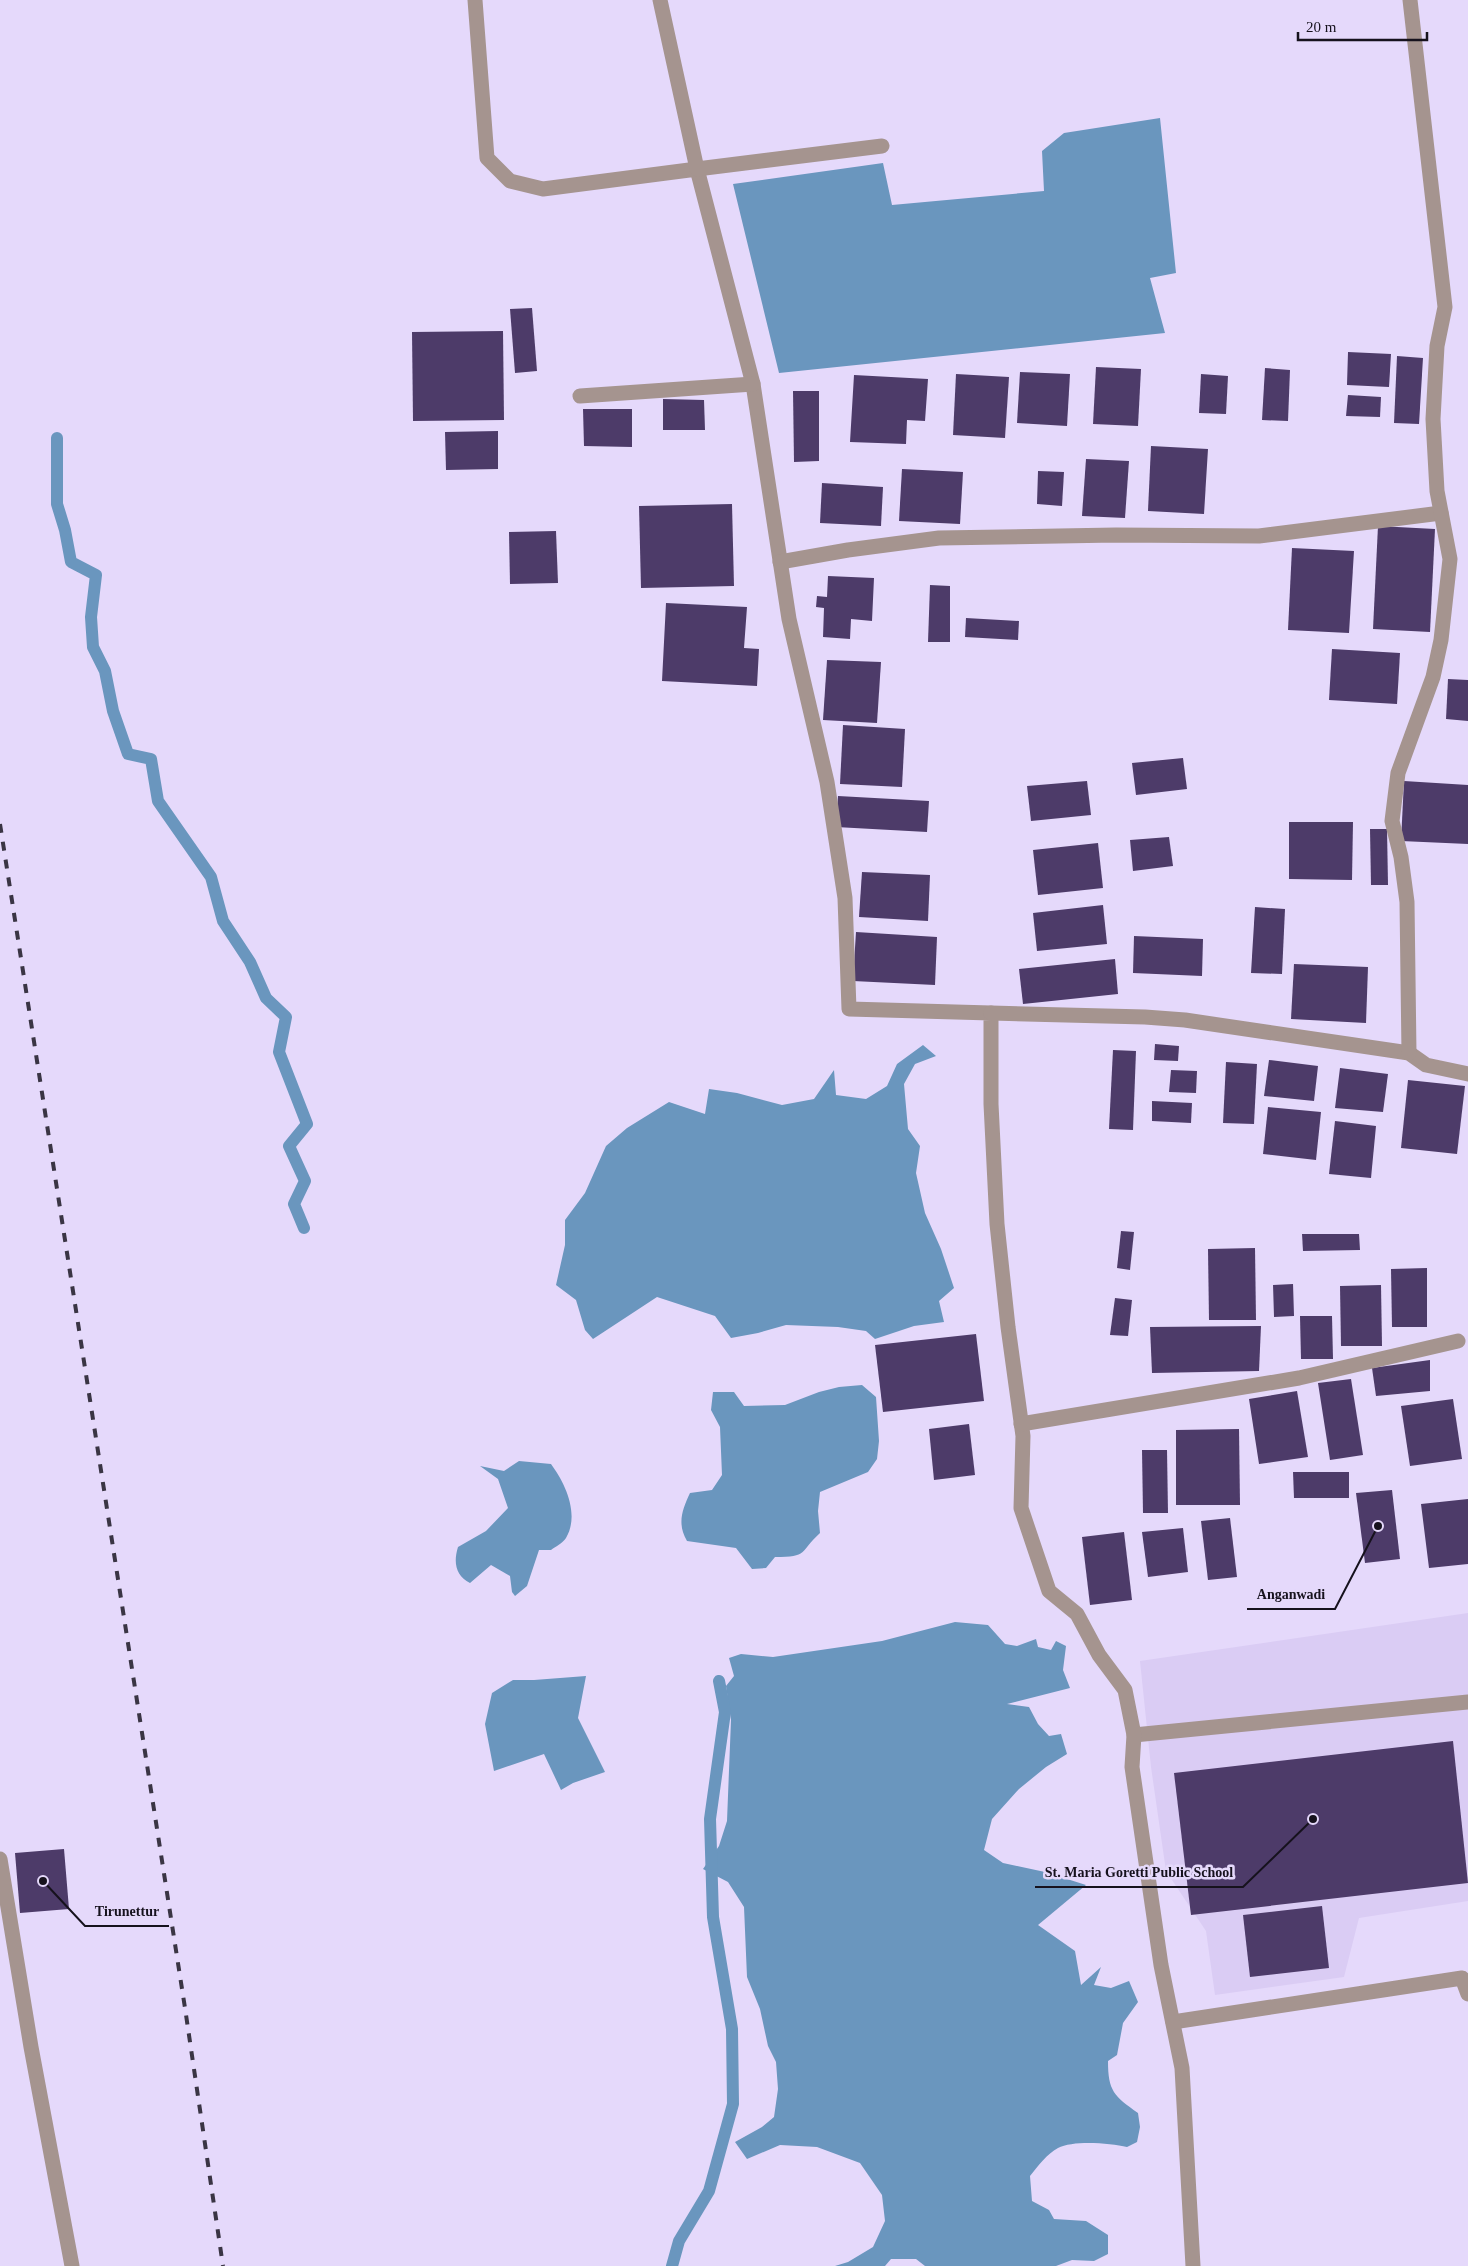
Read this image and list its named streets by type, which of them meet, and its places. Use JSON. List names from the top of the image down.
{
  "places": ["Anganwadi", "St. Maria Goretti Public School", "Tirunettur"],
  "scale_bar": "20 m"
}
